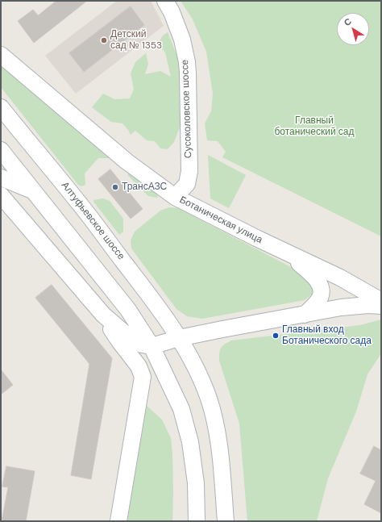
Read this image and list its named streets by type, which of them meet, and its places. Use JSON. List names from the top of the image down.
{
  "streets": {
    "main road": ["Сусоколовское шоссе", "Ботаническая улица", "Алтуфьевское шоссе"]
  },
  "crossings": [
    ["Сусоколовское шоссе", "Ботаническая улица"]
  ],
  "parks": ["Главный ботанический сад"],
  "places": ["Детский сад № 1353", "ТрансАЗС", "Главный вход Ботанического сада"],
  "north": "top left"
}
